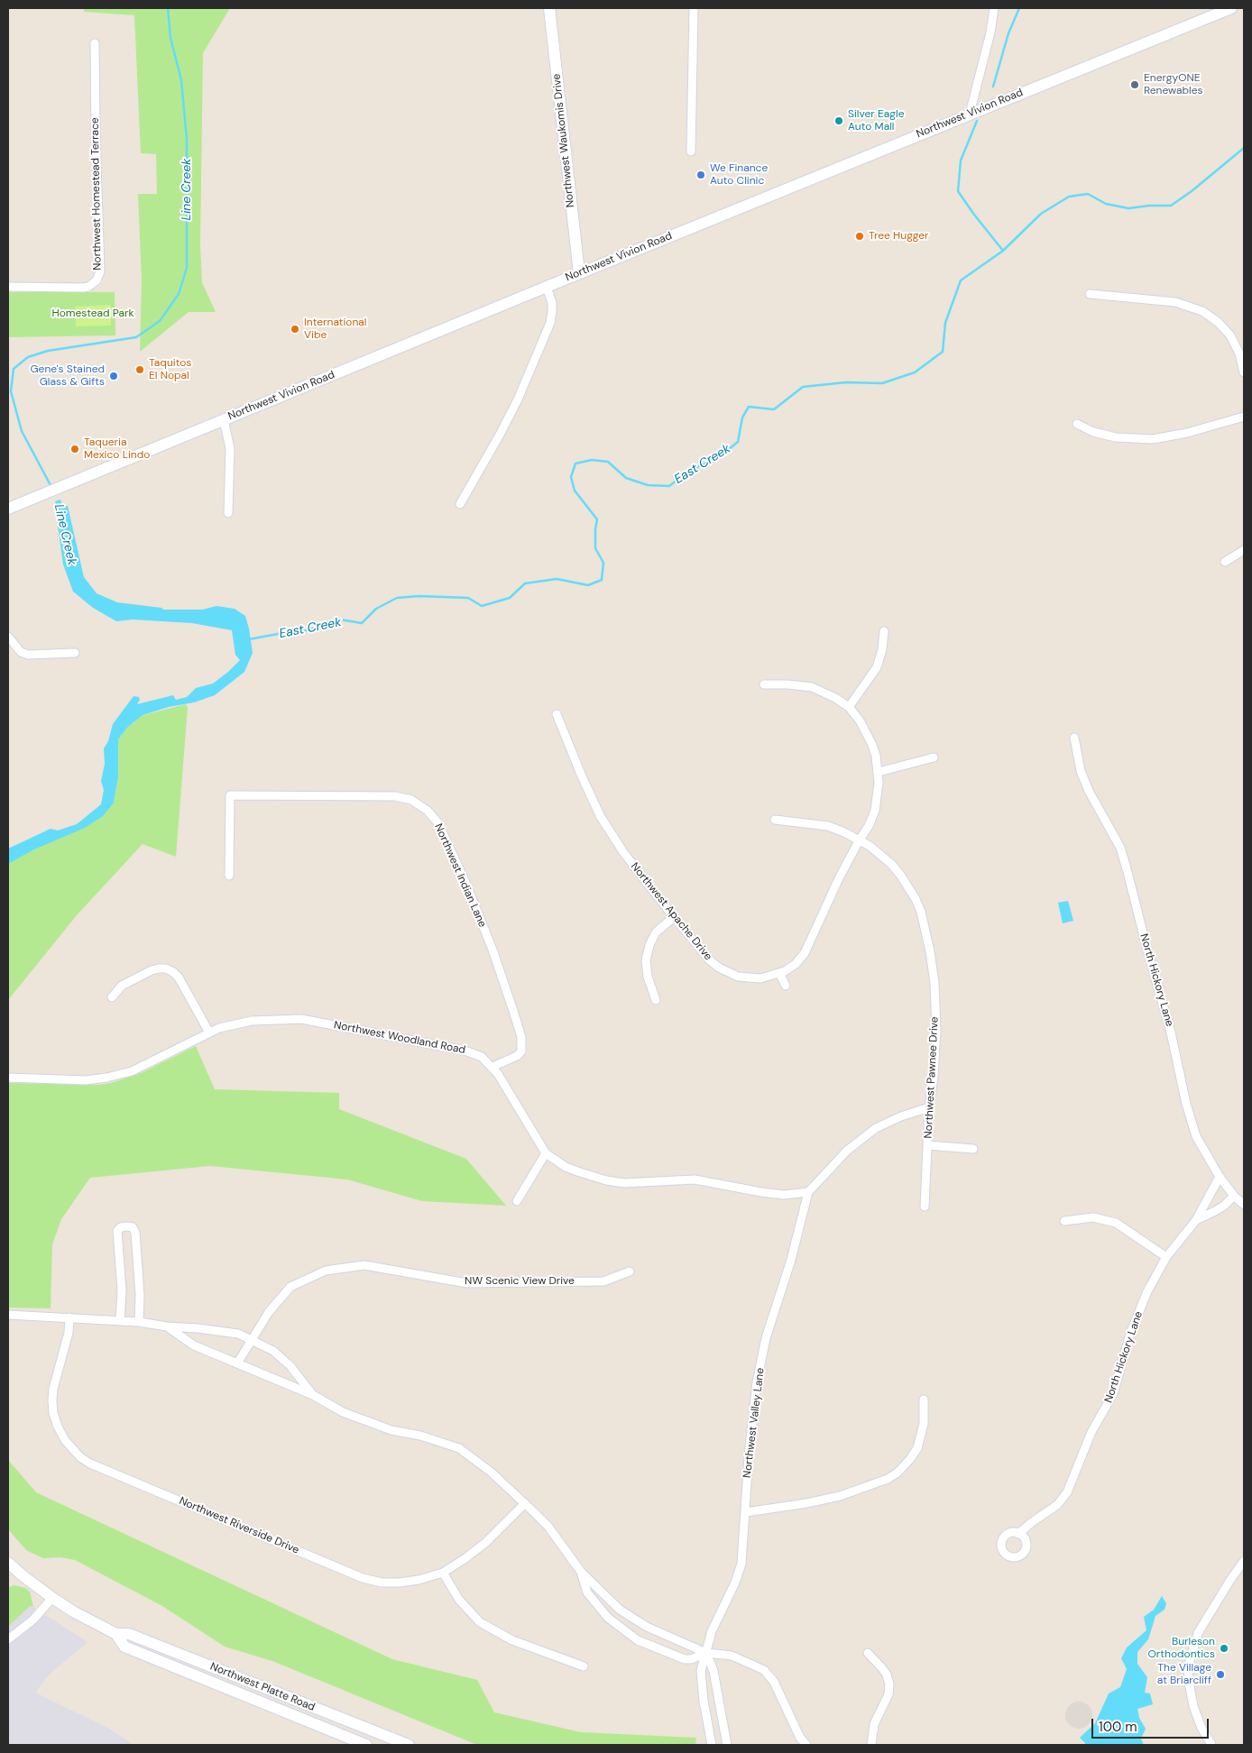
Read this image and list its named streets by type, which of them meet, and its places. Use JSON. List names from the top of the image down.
{
  "streets": {
    "main road": ["Northwest Vivion Road", "Northwest Waukomis Drive", "Northwest Platte Road"],
    "street": [
      "Northwest Homestead Terrace",
      "Northwest Indian Lane",
      "Northwest Apache Drive",
      "North Hickory Lane",
      "Northwest Woodland Road",
      "Northwest Pawnee Drive",
      "NW Scenic View Drive",
      "Northwest Valley Lane",
      "Northwest Riverside Drive"
    ]
  },
  "crossings": [
    ["Northwest Vivion Road", "Northwest Waukomis Drive"],
    ["Northwest Indian Lane", "Northwest Woodland Road"],
    ["Northwest Apache Drive", "Northwest Pawnee Drive"],
    ["Northwest Woodland Road", "Northwest Valley Lane"]
  ],
  "water": ["Line Creek", "East Creek"],
  "parks": ["Homestead Park"],
  "places": [
    "EnergyONE Renewables",
    "Silver Eagle Auto Mall",
    "We Finance Auto Clinic",
    "Tree Hugger",
    "International Vibe",
    "Taquitos El Nopal",
    "Gene's Stained Glass & Gifts",
    "Taqueria Mexico Lindo",
    "Burleson Orthodontics",
    "The Village at Briarcliff"
  ],
  "scale_bar": "100 m"
}
